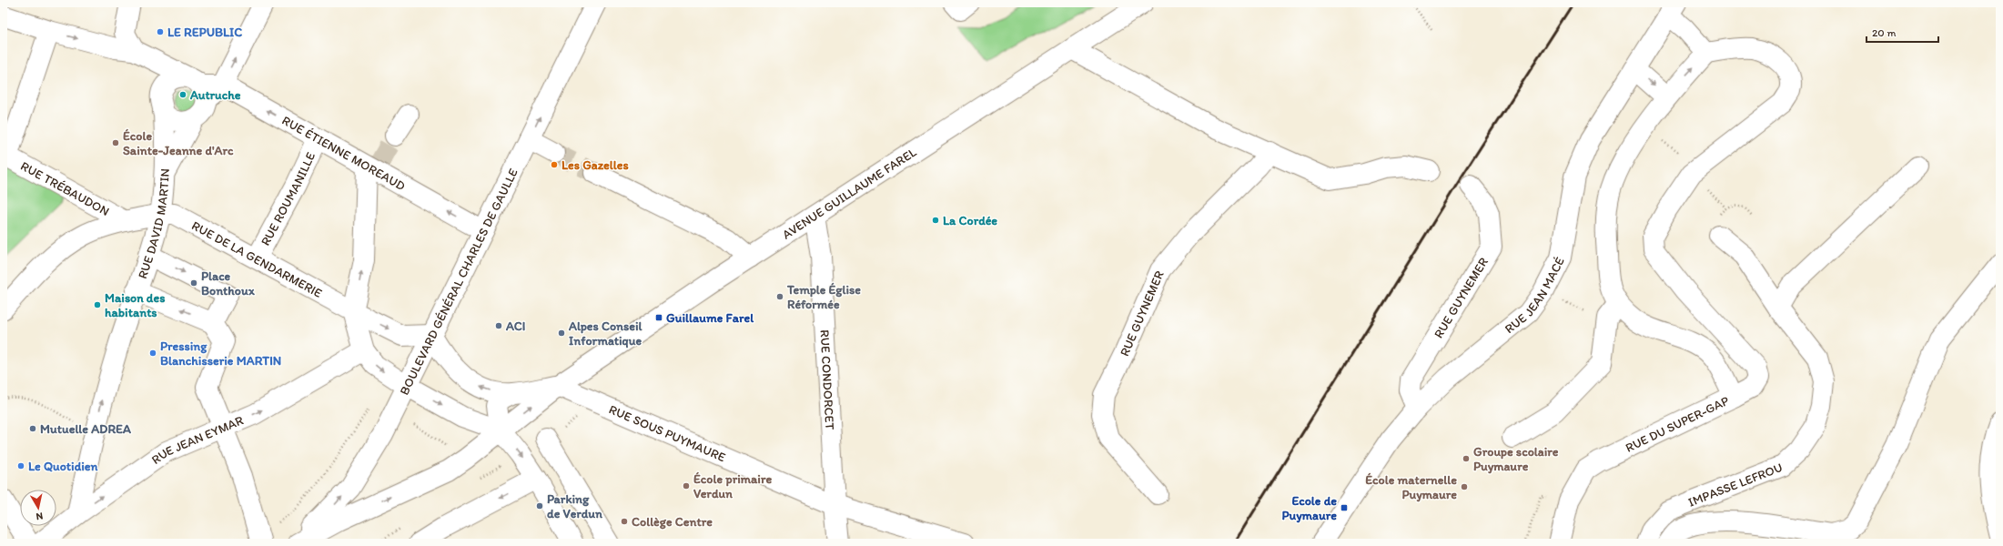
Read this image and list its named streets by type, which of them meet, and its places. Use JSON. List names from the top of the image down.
{
  "streets": {
    "street": [
      "RUE ÉTIENNE MOREAUD",
      "RUE TRÉBAUDON",
      "AVENUE GUILLAUME FAREL",
      "RUE ROUMANILLE",
      "RUE DAVID MARTIN",
      "RUE DE LA GENDARMERIE",
      "BOULEVARD GÉNÉRAL CHARLES DE GAULLE",
      "RUE JEAN MACÉ",
      "RUE GUYNEMER",
      "RUE CONDORCET",
      "RUE DU SUPER-GAP",
      "RUE SOUS PUYMAURE",
      "RUE JEAN EYMAR",
      "IMPASSE LEFROU"
    ]
  },
  "crossings": [
    ["RUE ÉTIENNE MOREAUD", "RUE ROUMANILLE"],
    ["RUE ÉTIENNE MOREAUD", "RUE DAVID MARTIN"],
    ["RUE ÉTIENNE MOREAUD", "BOULEVARD GÉNÉRAL CHARLES DE GAULLE"],
    ["RUE TRÉBAUDON", "RUE DE LA GENDARMERIE"],
    ["AVENUE GUILLAUME FAREL", "BOULEVARD GÉNÉRAL CHARLES DE GAULLE"],
    ["AVENUE GUILLAUME FAREL", "RUE CONDORCET"],
    ["AVENUE GUILLAUME FAREL", "RUE SOUS PUYMAURE"],
    ["RUE ROUMANILLE", "RUE DE LA GENDARMERIE"],
    ["RUE DAVID MARTIN", "RUE DE LA GENDARMERIE"],
    ["RUE DAVID MARTIN", "RUE JEAN EYMAR"],
    ["RUE DE LA GENDARMERIE", "BOULEVARD GÉNÉRAL CHARLES DE GAULLE"],
    ["RUE JEAN MACÉ", "RUE GUYNEMER"],
    ["RUE CONDORCET", "RUE SOUS PUYMAURE"]
  ],
  "one_way": ["RUE ÉTIENNE MOREAUD", "BOULEVARD GÉNÉRAL CHARLES DE GAULLE", "RUE JEAN EYMAR"],
  "places": {
    "other": [
      "LE REPUBLIC",
      "Autruche",
      "École Sainte-Jeanne d'Arc",
      "Les Gazelles",
      "La Cordée",
      "Place Bonthoux",
      "Temple Église Réformée",
      "Maison des habitants",
      "ACI",
      "Alpes Conseil Informatique",
      "Pressing Blanchisserie MARTIN",
      "Mutuelle ADREA",
      "Groupe scolaire Puymaure",
      "Le Quotidien",
      "École primaire Verdun",
      "École maternelle Puymaure",
      "Parking de Verdun",
      "Collège Centre"
    ],
    "transit": ["Guillaume Farel", "Ecole de Puymaure"]
  },
  "scale_bar": "20 m",
  "north": "bottom"
}
